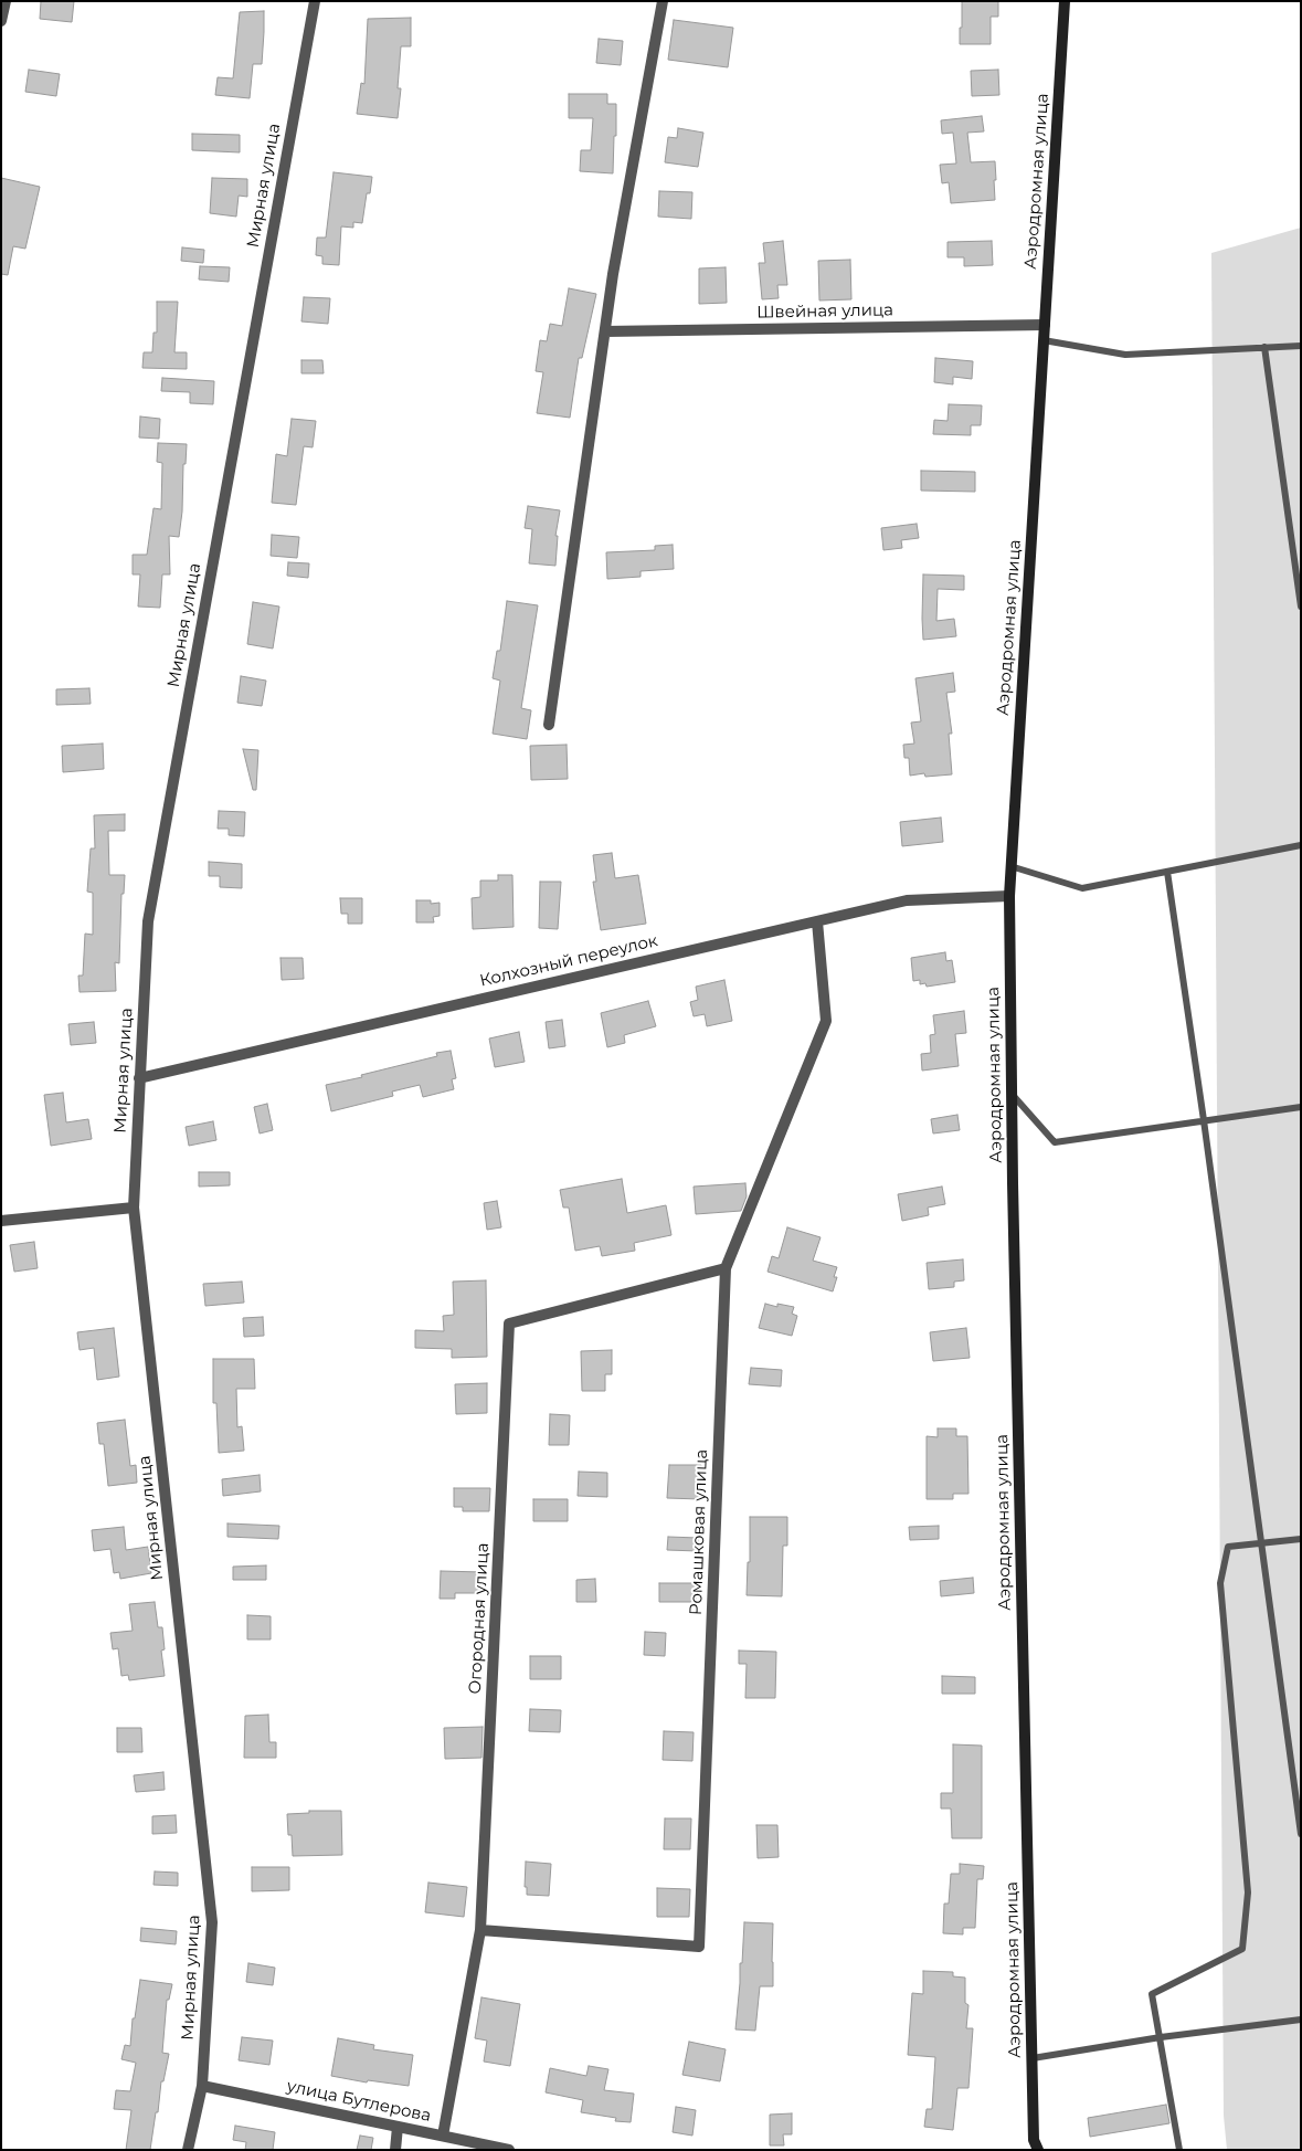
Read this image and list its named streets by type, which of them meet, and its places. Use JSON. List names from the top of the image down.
{
  "streets": {
    "street": [
      "Аэродромная улица",
      "Мирная улица",
      "Швейная улица",
      "Колхозный переулок",
      "Ромашковая улица",
      "Огородная улица",
      "улица Бутлерова"
    ]
  },
  "crossings": [
    ["Аэродромная улица", "Швейная улица"],
    ["Аэродромная улица", "Колхозный переулок"],
    ["Мирная улица", "Колхозный переулок"],
    ["Мирная улица", "улица Бутлерова"],
    ["Колхозный переулок", "Ромашковая улица"],
    ["Ромашковая улица", "Огородная улица"],
    ["Огородная улица", "улица Бутлерова"]
  ]
}
